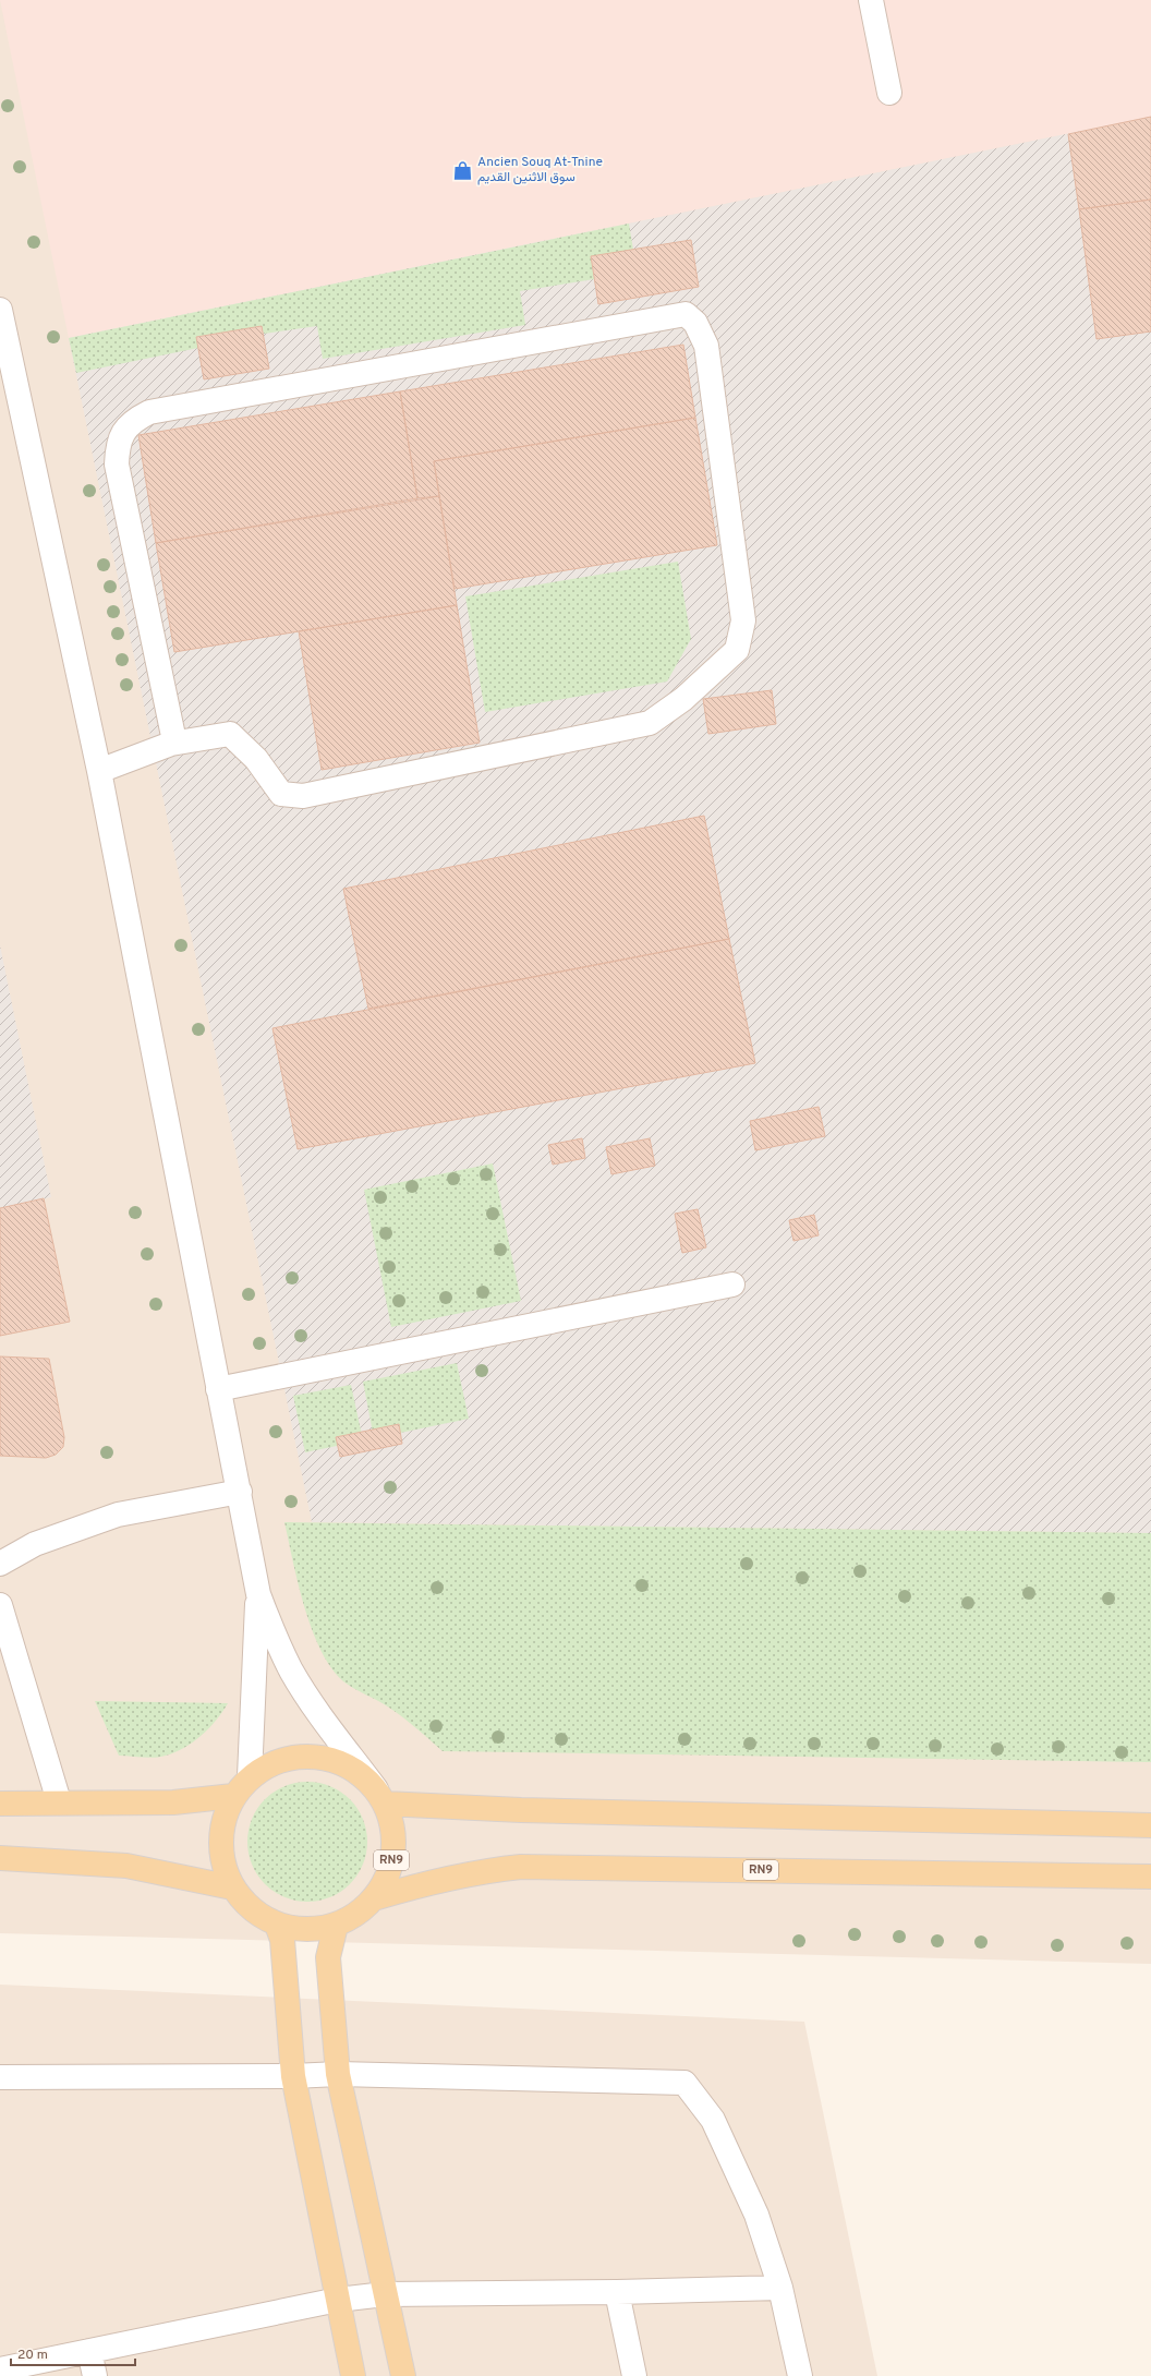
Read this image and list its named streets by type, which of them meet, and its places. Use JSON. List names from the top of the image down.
{
  "streets": {
    "main road": ["RN9"]
  },
  "places": {
    "shop": ["Ancien Souq At-Tnine سوق الاثنين القديم"]
  },
  "scale_bar": "20 m"
}
